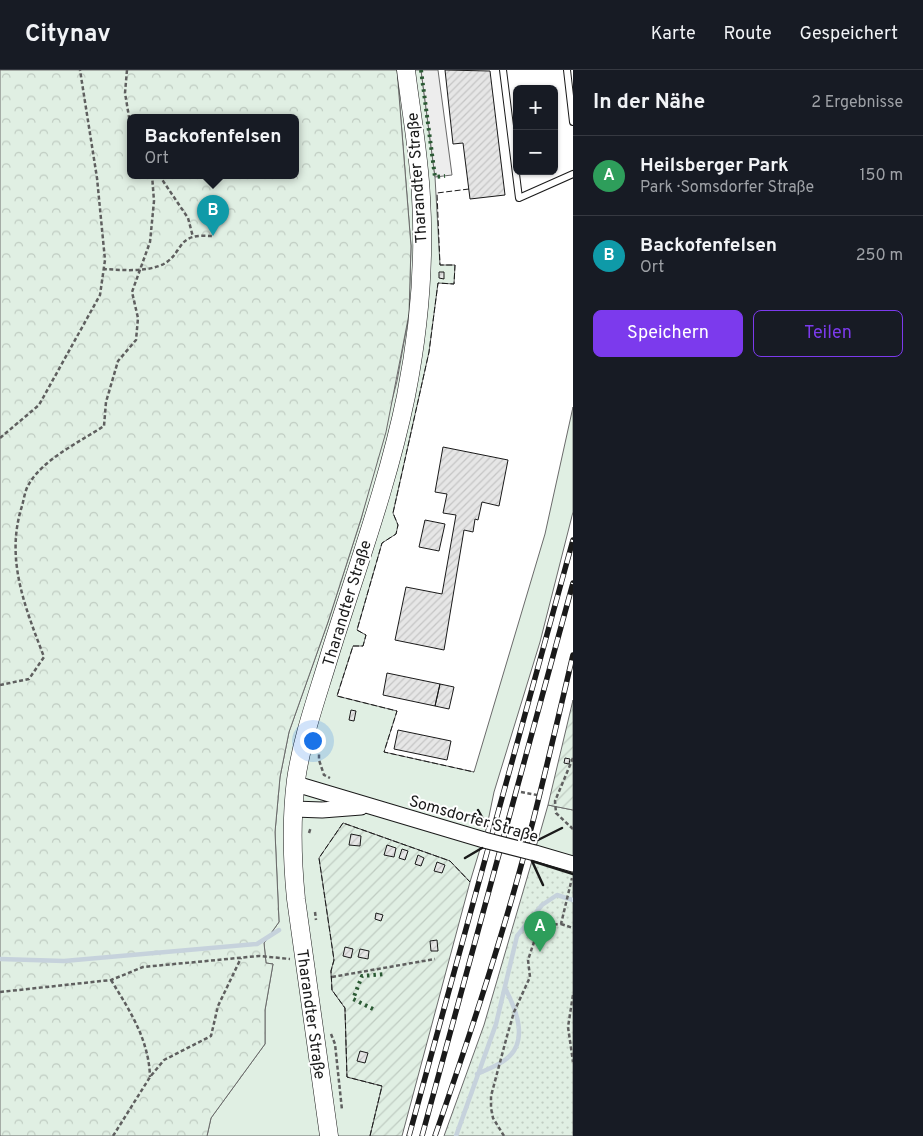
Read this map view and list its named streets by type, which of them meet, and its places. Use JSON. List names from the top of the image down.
{
  "streets": {
    "main road": ["Tharandter Straße"],
    "street": ["Somsdorfer Straße"]
  },
  "crossings": [
    ["Tharandter Straße", "Somsdorfer Straße"]
  ],
  "page": {
    "header": "Citynav",
    "nav": ["Karte", "Route", "Gespeichert"],
    "heading": ["In der Nähe", "2 Ergebnisse"],
    "map_buttons": ["+", "−"],
    "popup": ["Backofenfelsen", "Ort"],
    "list": [
      {
        "mark": "A",
        "name": "Heilsberger Park",
        "note": "Park · Somsdorfer Straße",
        "value": "150 m"
      },
      {
        "mark": "B",
        "name": "Backofenfelsen",
        "note": "Ort",
        "value": "250 m"
      }
    ],
    "pins": ["B", "A"],
    "buttons": ["Speichern", "Teilen"]
  }
}
